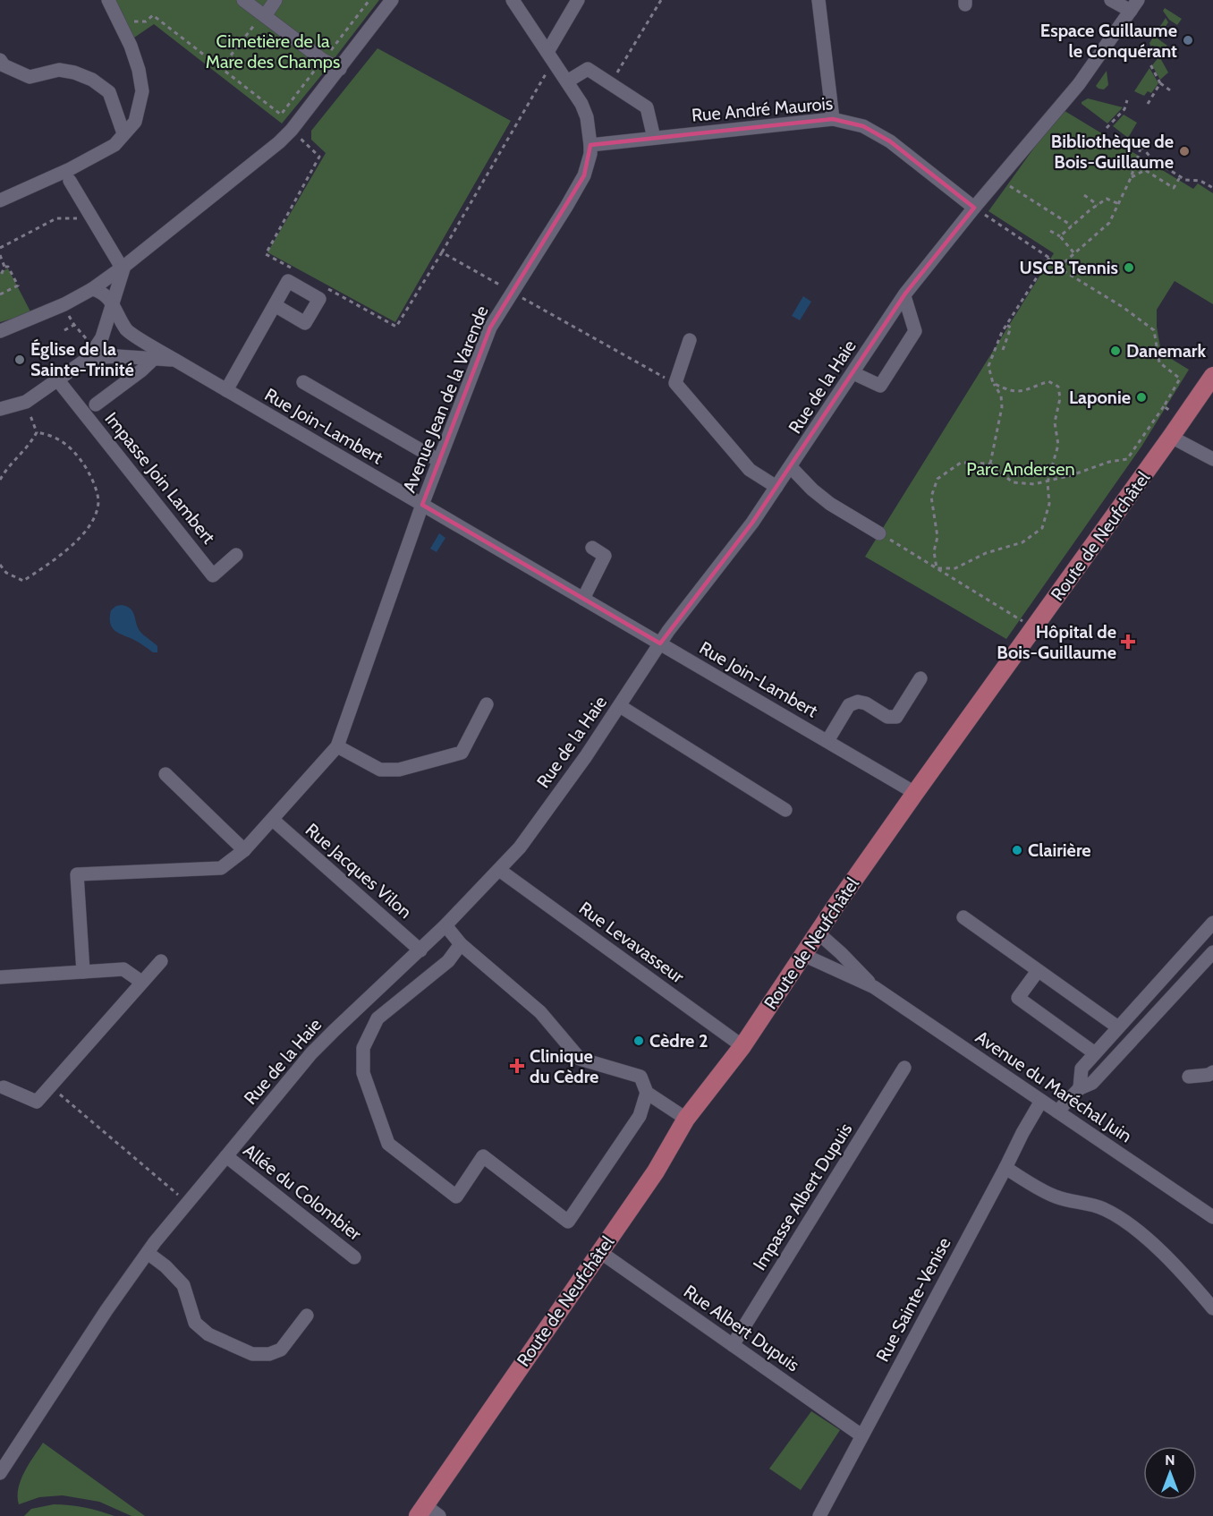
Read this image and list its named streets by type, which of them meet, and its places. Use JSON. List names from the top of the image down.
{
  "streets": {
    "main road": ["Route de Neufchâtel"],
    "street": [
      "Rue André Maurois",
      "Rue de la Haie",
      "Avenue Jean de la Varende",
      "Rue Join-Lambert",
      "Impasse Join Lambert",
      "Rue Jacques Vilon",
      "Rue Levavasseur",
      "Avenue du Maréchal Juin",
      "Allée du Colombier",
      "Impasse Albert Dupuis",
      "Rue Sainte-Venise",
      "Rue Albert Dupuis"
    ]
  },
  "crossings": [
    ["Rue André Maurois", "Rue de la Haie"],
    ["Rue André Maurois", "Avenue Jean de la Varende"],
    ["Rue de la Haie", "Rue Join-Lambert"],
    ["Rue de la Haie", "Rue Jacques Vilon"],
    ["Rue de la Haie", "Rue Levavasseur"],
    ["Rue de la Haie", "Allée du Colombier"],
    ["Avenue Jean de la Varende", "Rue Join-Lambert"],
    ["Avenue Jean de la Varende", "Rue Jacques Vilon"],
    ["Rue Join-Lambert", "Route de Neufchâtel"],
    ["Route de Neufchâtel", "Rue Levavasseur"],
    ["Route de Neufchâtel", "Avenue du Maréchal Juin"],
    ["Route de Neufchâtel", "Rue Albert Dupuis"],
    ["Avenue du Maréchal Juin", "Rue Sainte-Venise"],
    ["Impasse Albert Dupuis", "Rue Albert Dupuis"],
    ["Rue Sainte-Venise", "Rue Albert Dupuis"]
  ],
  "parks": ["Cimetière de la Mare des Champs", "Parc Andersen"],
  "places": {
    "other": [
      "Espace Guillaume le Conquérant",
      "Bibliothèque de Bois-Guillaume",
      "USCB Tennis",
      "Danemark",
      "Église de la Sainte-Trinité",
      "Laponie",
      "Clairière",
      "Cèdre 2"
    ],
    "health": ["Hôpital de Bois-Guillaume", "Clinique du Cèdre"]
  },
  "north": "top"
}
